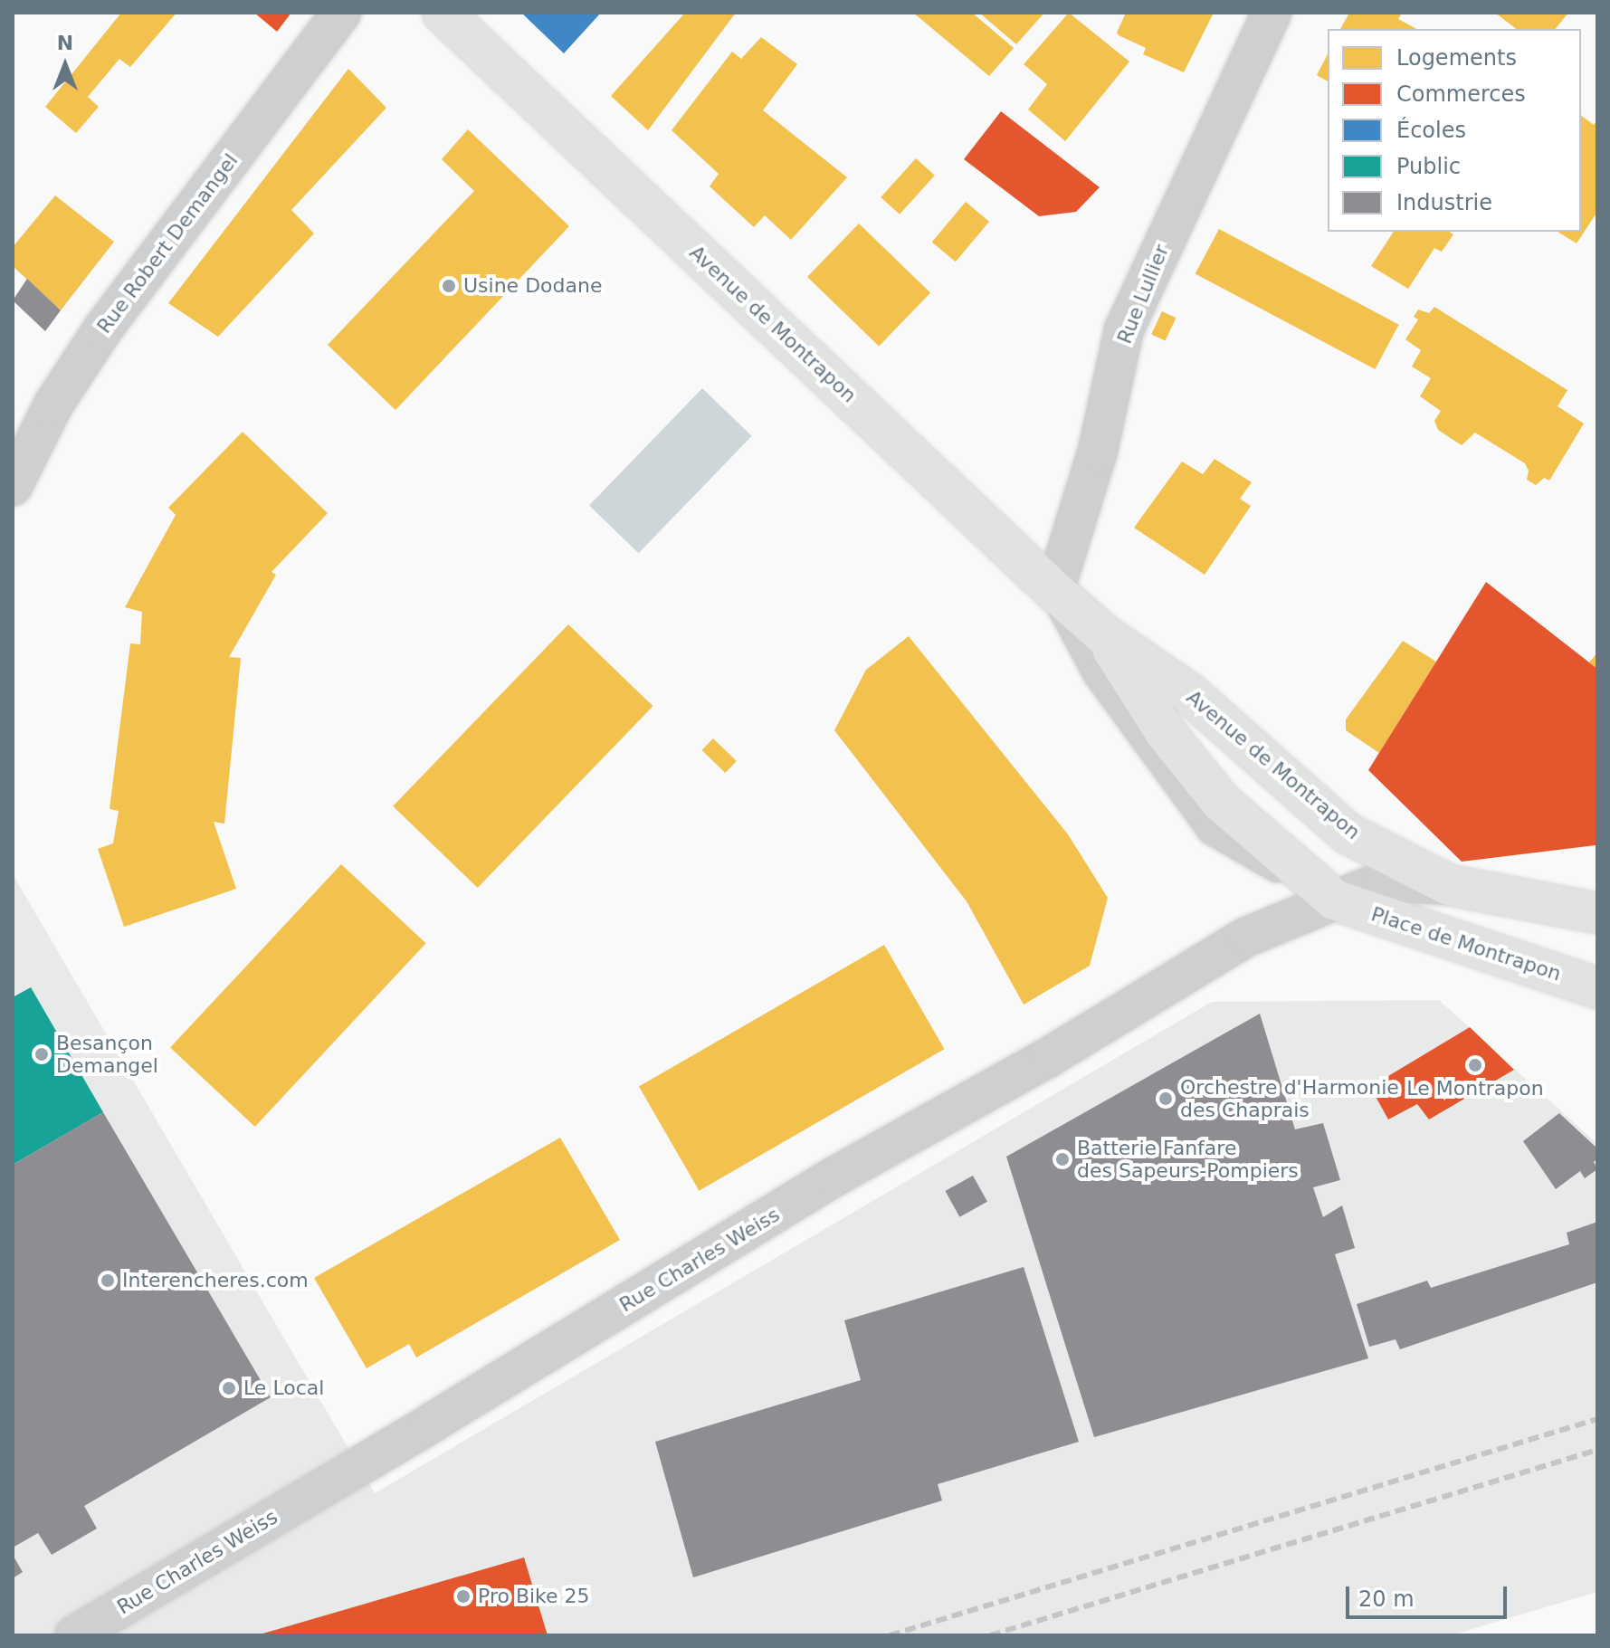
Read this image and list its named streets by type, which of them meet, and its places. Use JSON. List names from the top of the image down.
{
  "streets": {
    "street": [
      "Rue Robert Demangel",
      "Rue Lullier",
      "Avenue de Montrapon",
      "Place de Montrapon",
      "Rue Charles Weiss"
    ]
  },
  "crossings": [
    ["Rue Lullier", "Avenue de Montrapon"],
    ["Avenue de Montrapon", "Place de Montrapon"],
    ["Avenue de Montrapon", "Rue Charles Weiss"],
    ["Place de Montrapon", "Rue Charles Weiss"]
  ],
  "places": [
    "Usine Dodane",
    "Besançon Demangel",
    "Le Montrapon",
    "Orchestre d'Harmonie des Chaprais",
    "Batterie Fanfare des Sapeurs-Pompiers",
    "Interencheres.com",
    "Le Local",
    "Pro Bike 25"
  ],
  "legend": [
    "Logements",
    "Commerces",
    "Écoles",
    "Public",
    "Industrie"
  ],
  "scale_bar": "20 m",
  "north": "top"
}
